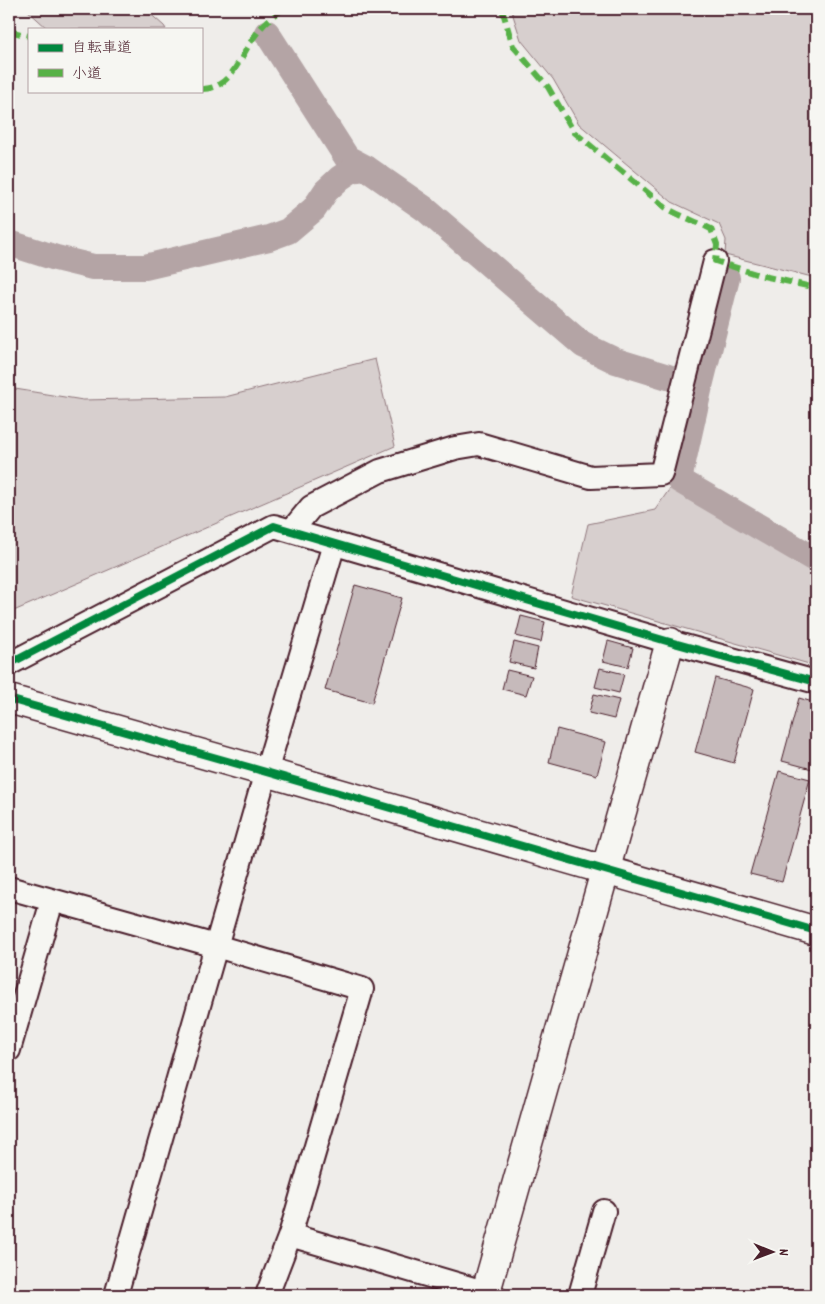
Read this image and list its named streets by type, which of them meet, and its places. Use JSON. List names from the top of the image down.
{
  "legend": ["自転車道", "小道"],
  "north": "right"
}
